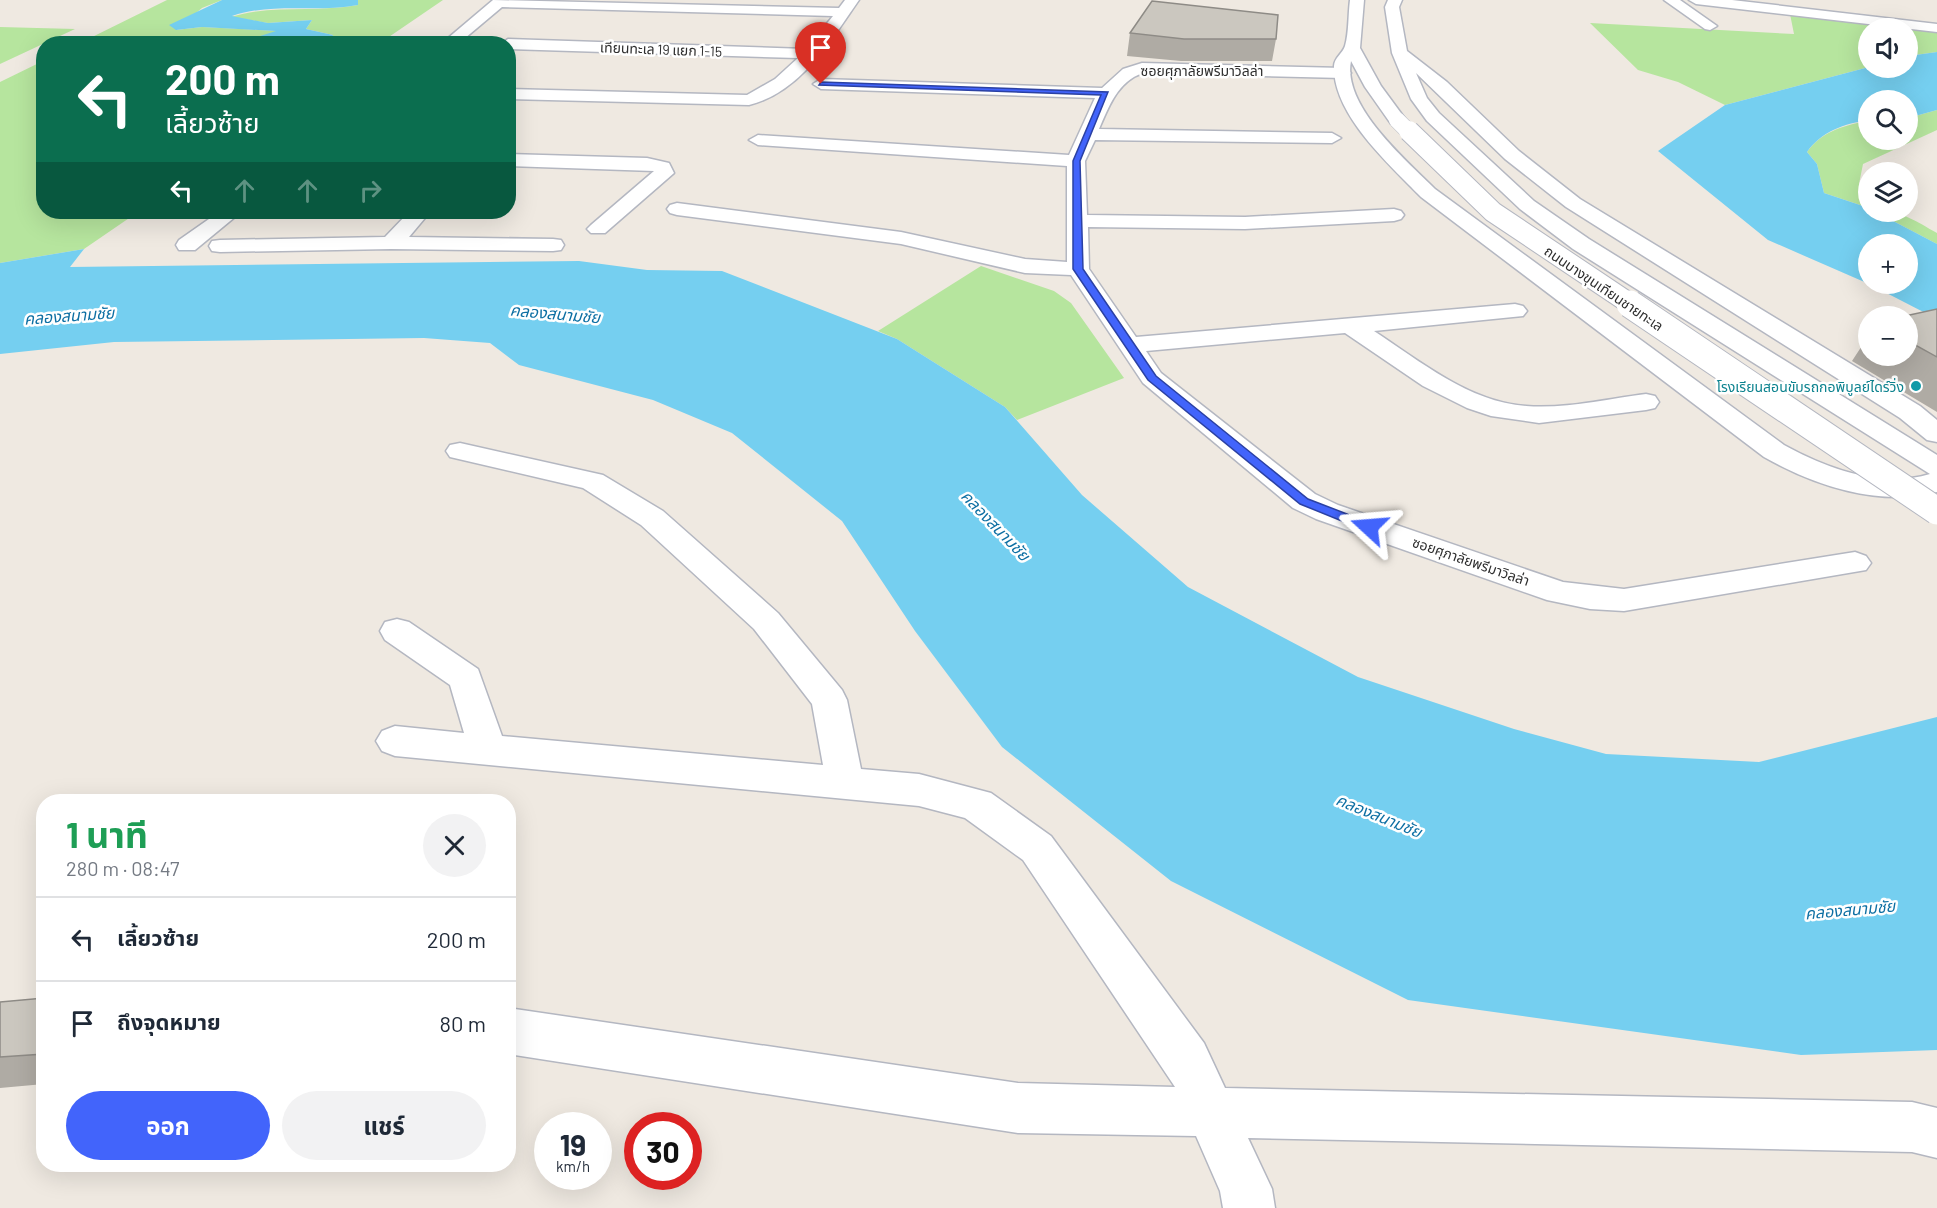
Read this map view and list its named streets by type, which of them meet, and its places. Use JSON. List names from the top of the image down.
{
  "streets": {
    "street": ["เทียนทะเล 19 แยก 1-15", "ซอยศุภาลัยพรีมาวิลล่า", "ถนนบางขุนเทียนชายทะเล"]
  },
  "water": ["คลองสนามชัย"],
  "places": ["โรงเรียนสอนขับรถกอพิบูลย์ไดร์วิ่ง"],
  "page": {
    "map_buttons": ["+", "−"],
    "turn": ["200 m", "เลี้ยวซ้าย"],
    "heading": ["1 นาที", "280 m · 08:47"],
    "list": [
      {
        "name": "เลี้ยวซ้าย",
        "value": "200 m"
      },
      {
        "name": "ถึงจุดหมาย",
        "value": "80 m"
      }
    ],
    "buttons": ["ออก", "แชร์"],
    "speed": "19 km/h",
    "limit": "30"
  }
}
